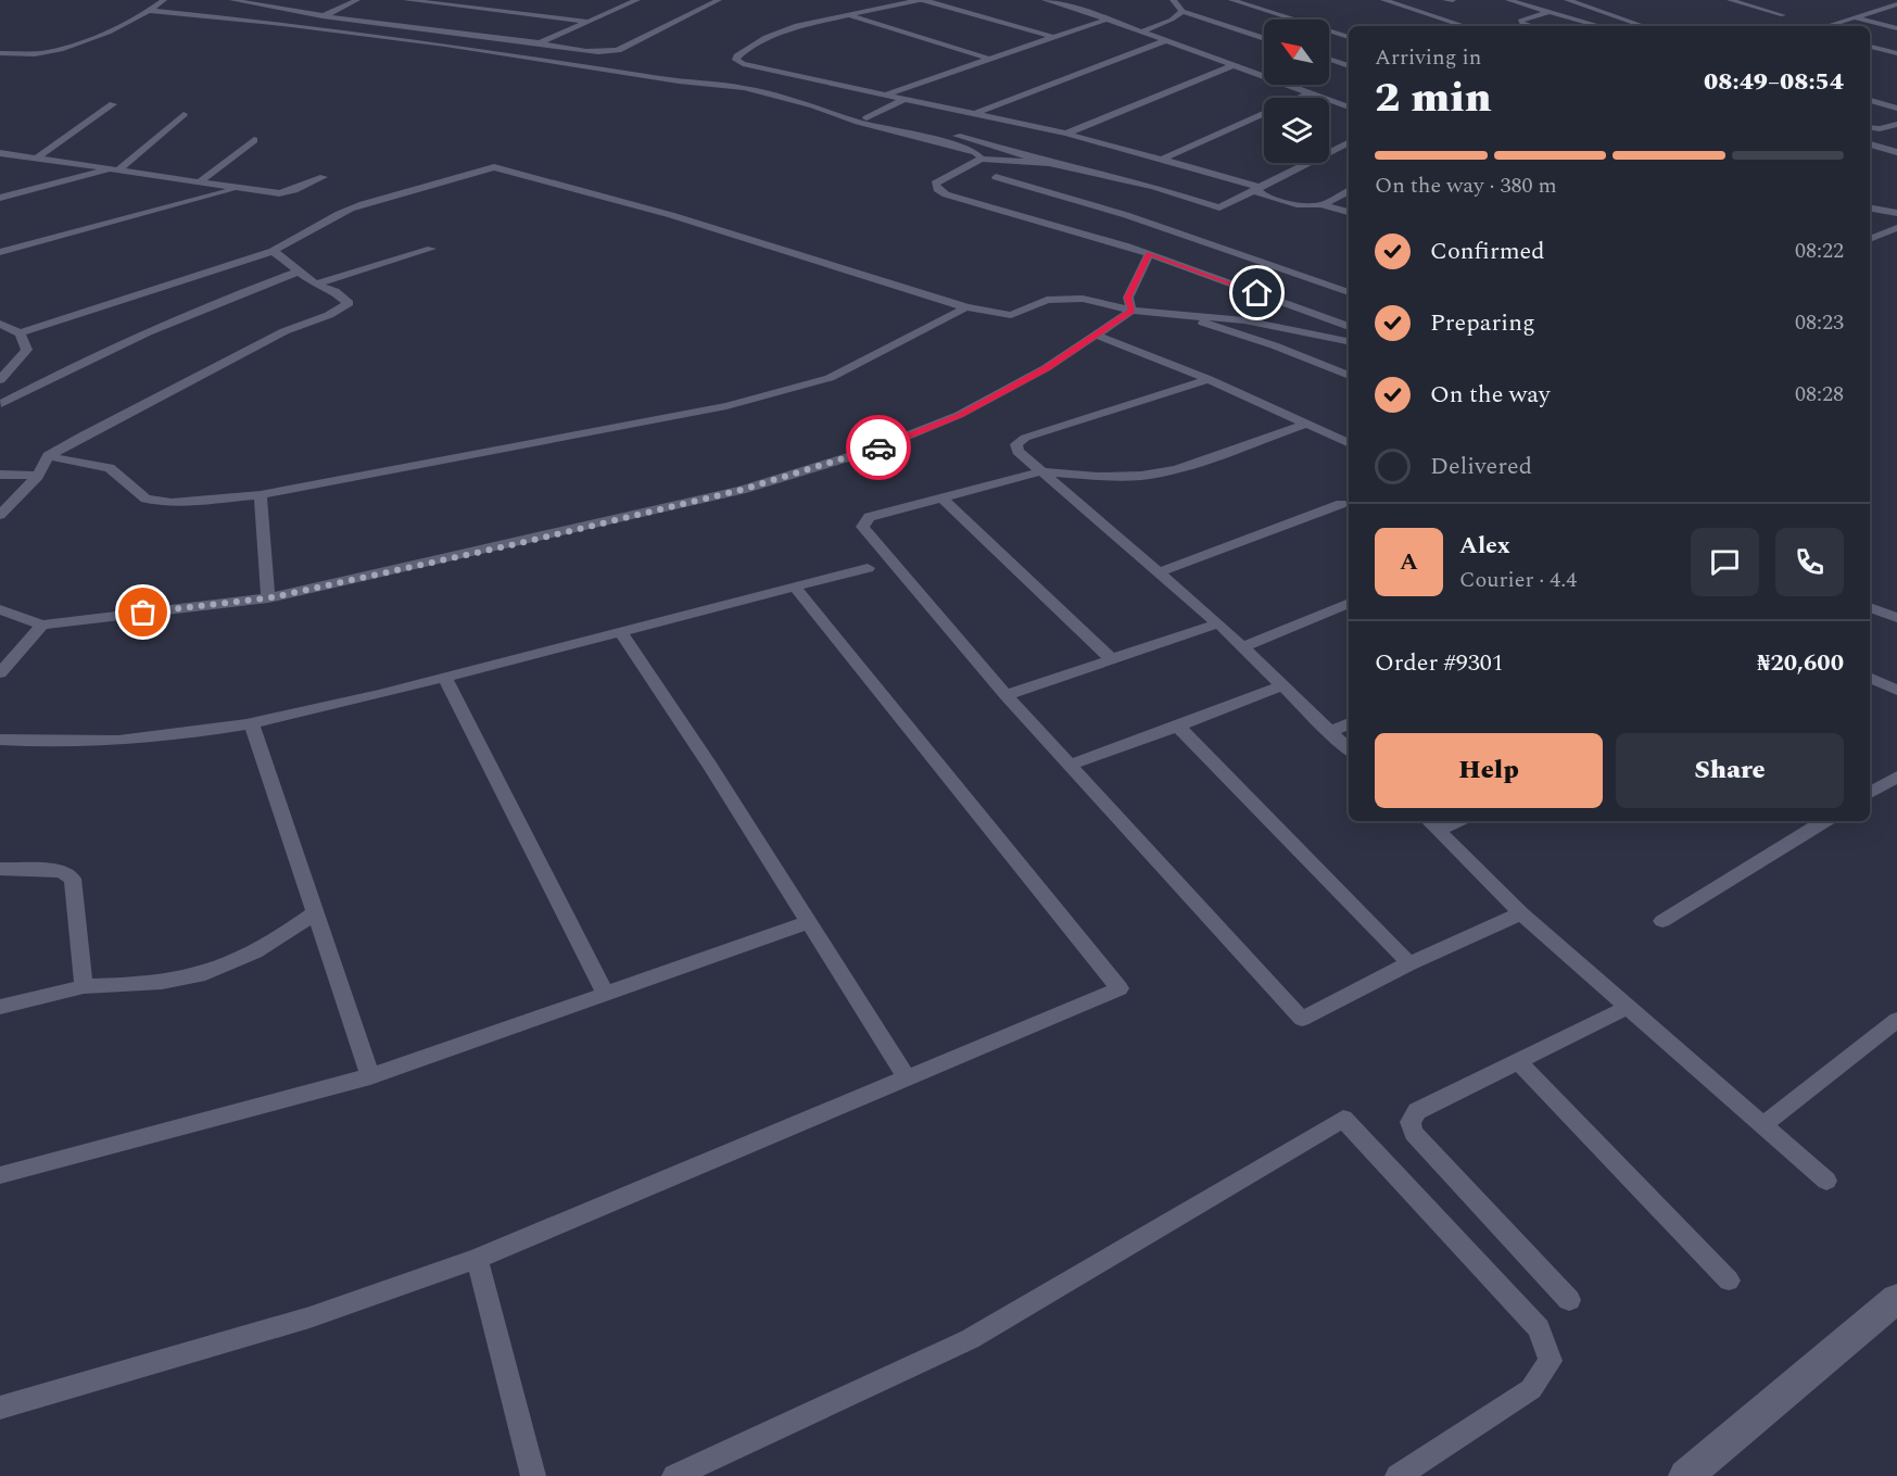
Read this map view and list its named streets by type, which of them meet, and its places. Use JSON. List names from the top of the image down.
{
  "north": "top left",
  "page": {
    "heading": ["2 min", "Arriving in", "08:49–08:54"],
    "panel": [
      "Alex",
      "Courier · 4.4",
      "Order #9301",
      "₦20,600"
    ],
    "bar": "On the way · 380 m",
    "list": [
      ["Confirmed", "08:22"],
      ["Preparing", "08:23"],
      ["On the way", "08:28"],
      "Delivered"
    ],
    "round": "A",
    "buttons": ["Help", "Share"]
  }
}
